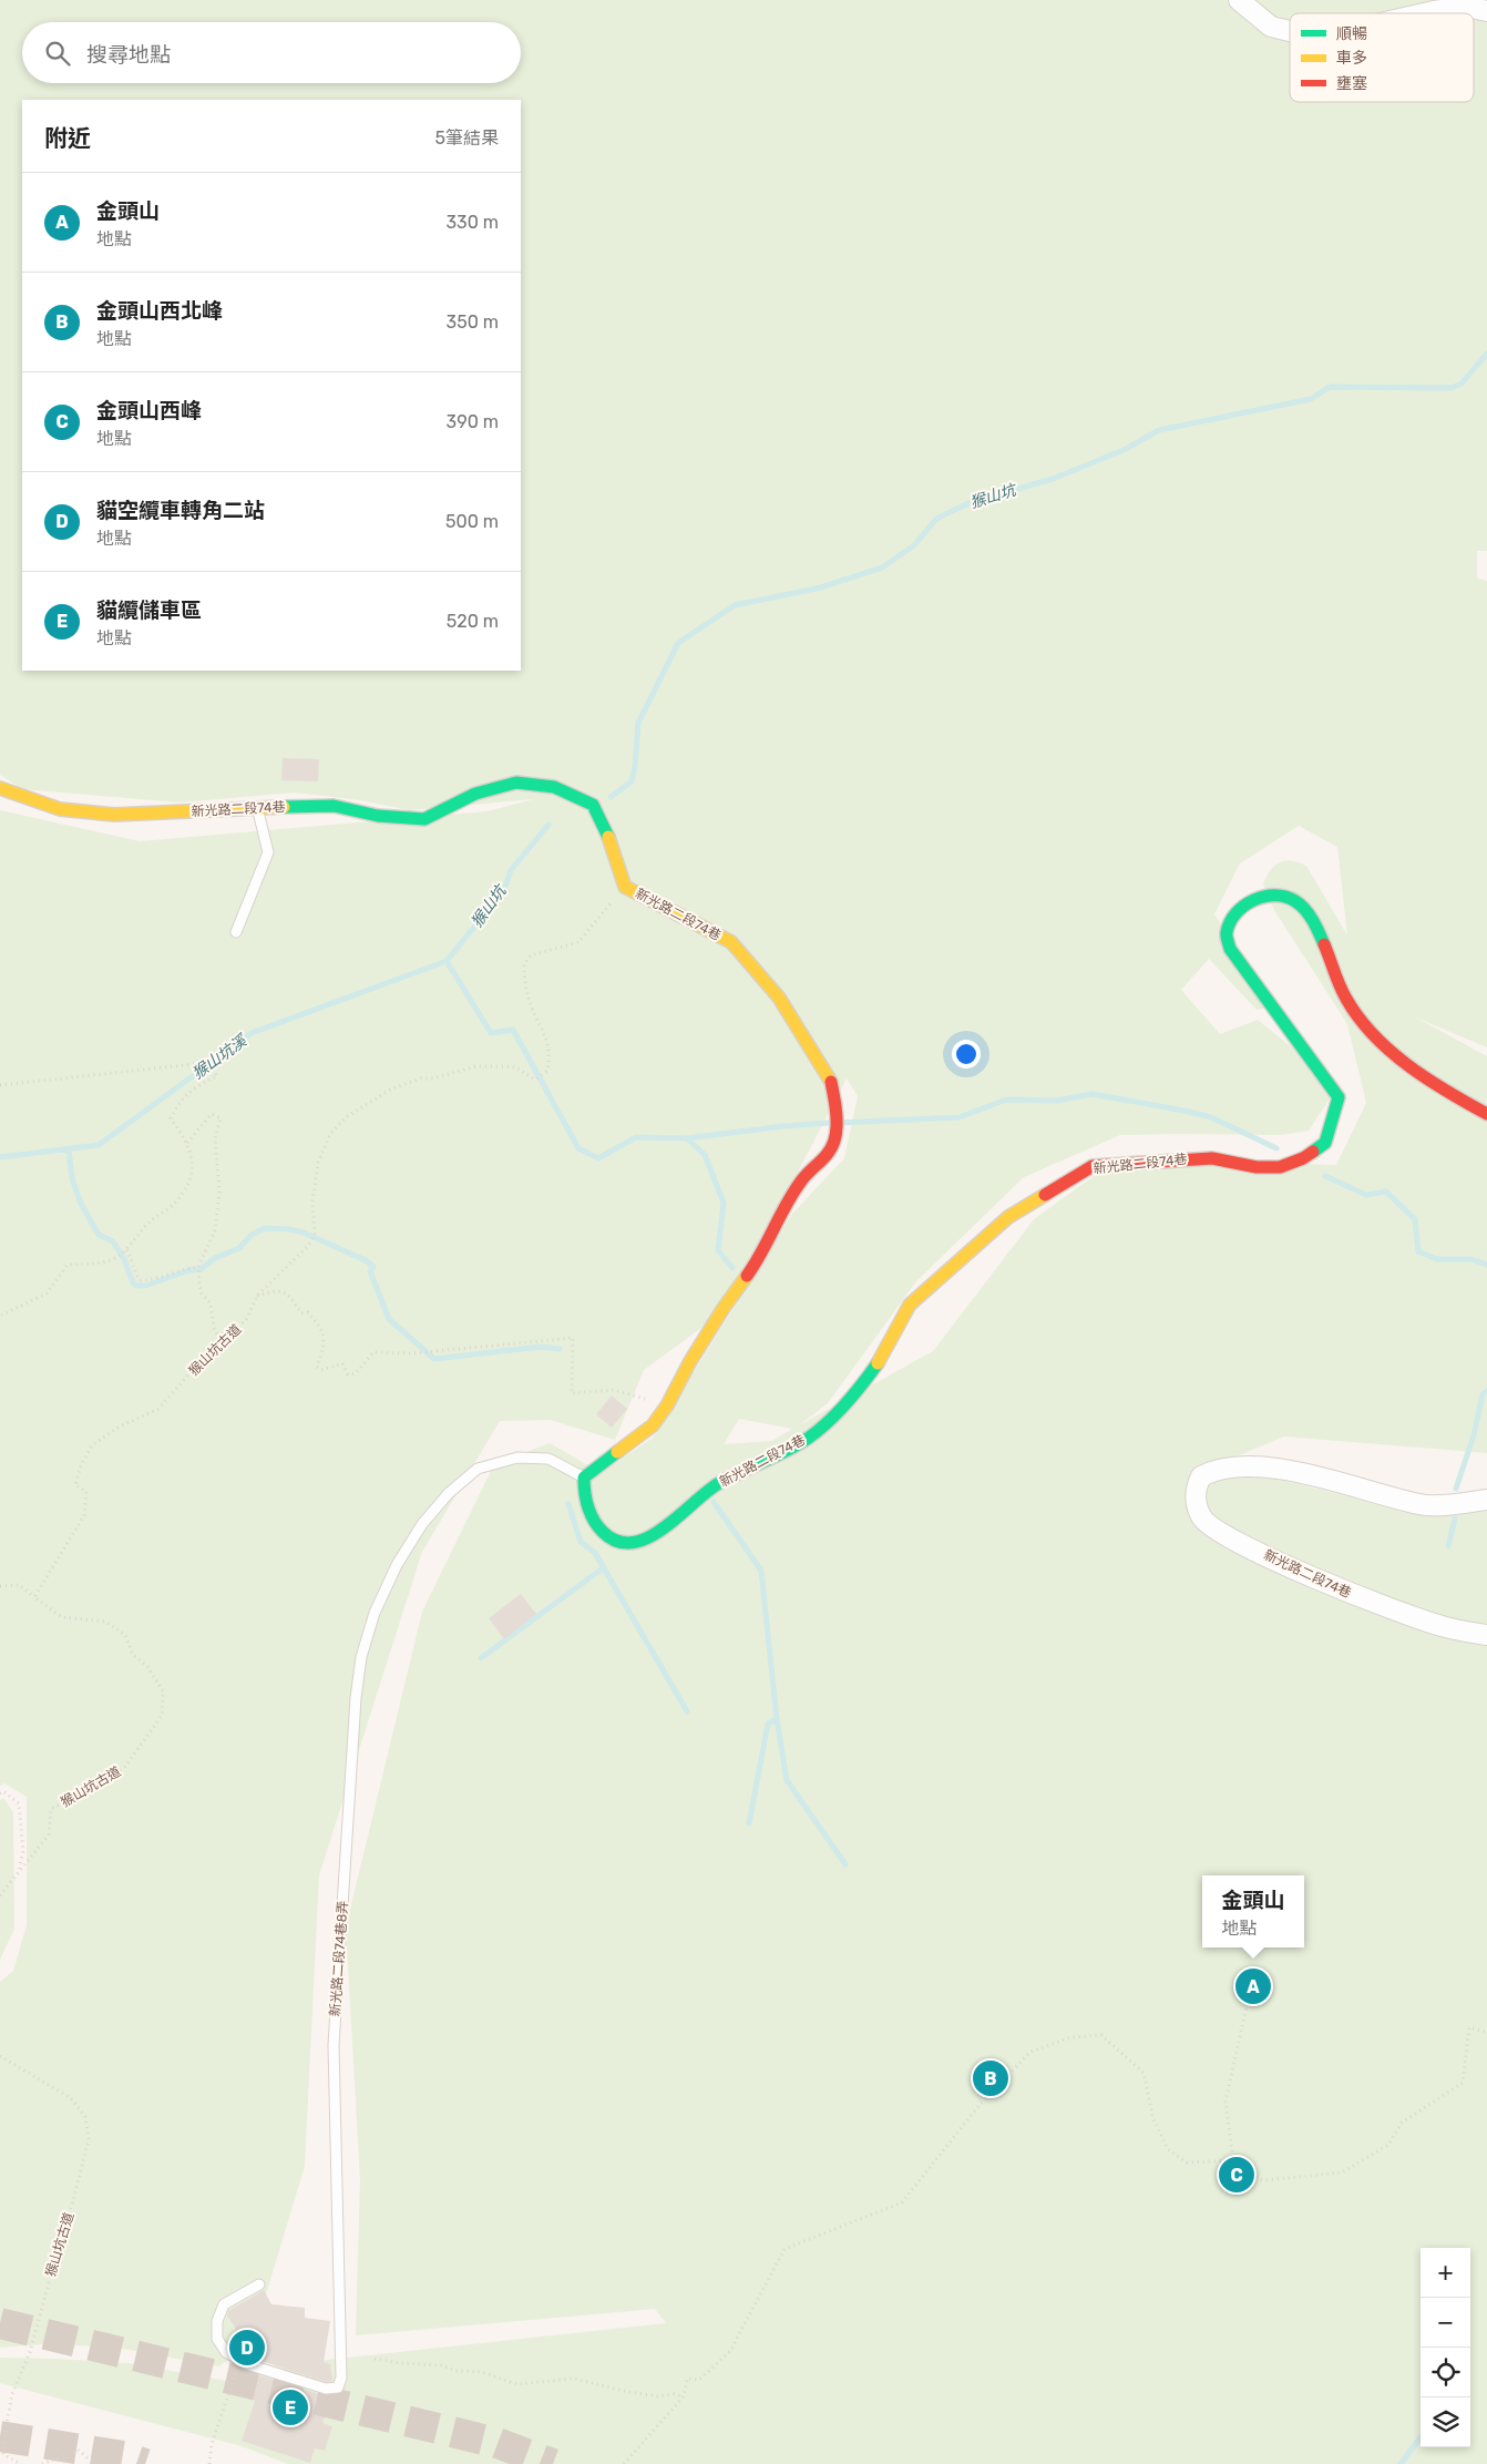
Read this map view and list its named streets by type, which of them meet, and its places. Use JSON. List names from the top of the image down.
{
  "streets": {
    "street": ["新光路二段74巷"],
    "lane": ["新光路二段74巷8弄"],
    "path": ["猴山坑古道"]
  },
  "crossings": [
    ["新光路二段74巷", "猴山坑古道"],
    ["新光路二段74巷", "新光路二段74巷8弄"]
  ],
  "water": ["猴山坑", "猴山坑溪"],
  "legend": ["順暢", "車多", "壅塞"],
  "page": {
    "search": "搜尋地點",
    "heading": ["附近", "5筆結果"],
    "list": [
      {
        "mark": "A",
        "name": "金頭山",
        "note": "地點",
        "value": "330 m"
      },
      {
        "mark": "B",
        "name": "金頭山西北峰",
        "note": "地點",
        "value": "350 m"
      },
      {
        "mark": "C",
        "name": "金頭山西峰",
        "note": "地點",
        "value": "390 m"
      },
      {
        "mark": "D",
        "name": "貓空纜車轉角二站",
        "note": "地點",
        "value": "500 m"
      },
      {
        "mark": "E",
        "name": "貓纜儲車區",
        "note": "地點",
        "value": "520 m"
      }
    ],
    "popup": ["金頭山", "地點"],
    "pins": [
      "A",
      "B",
      "C",
      "D",
      "E"
    ],
    "map_buttons": ["+", "−"]
  }
}
